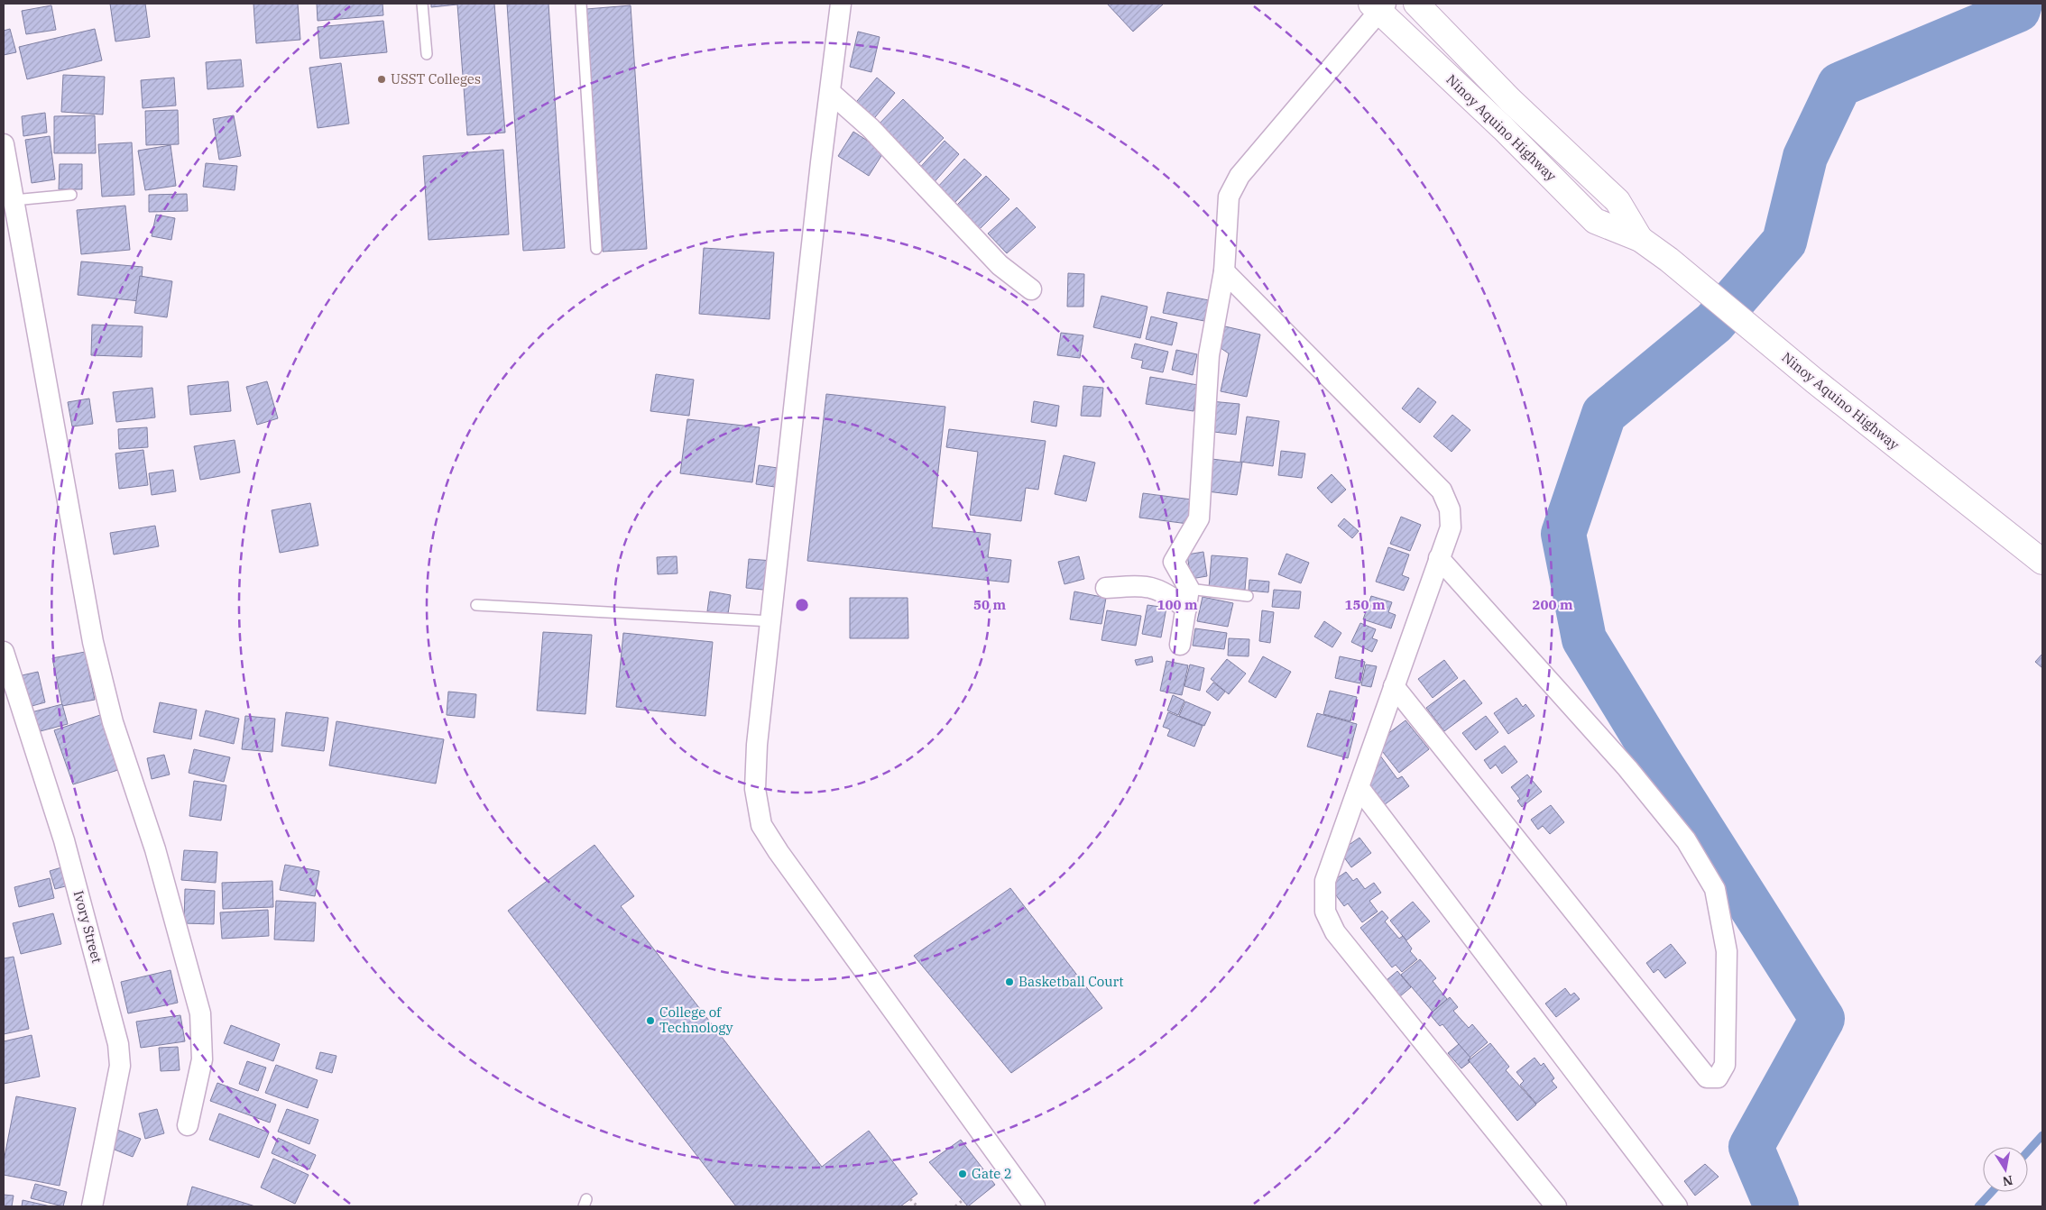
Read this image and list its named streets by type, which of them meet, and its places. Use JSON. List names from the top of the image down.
{
  "streets": {
    "main road": ["Ninoy Aquino Highway"],
    "street": ["Ivory Street"]
  },
  "places": [
    "USST Colleges",
    "Basketball Court",
    "College of Technology",
    "Gate 2"
  ],
  "north": "bottom",
  "rings": [
    "50 m",
    "100 m",
    "150 m",
    "200 m"
  ]
}
